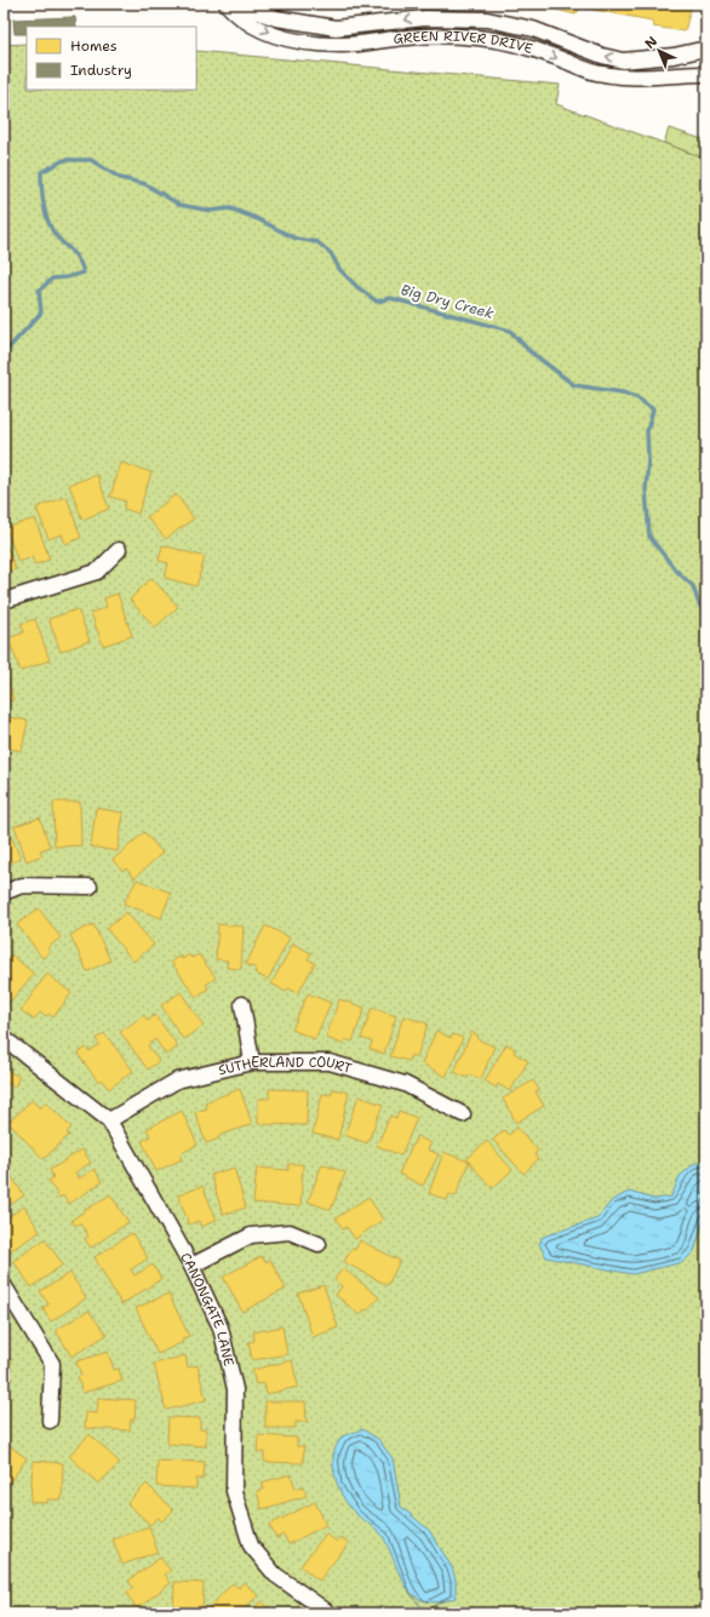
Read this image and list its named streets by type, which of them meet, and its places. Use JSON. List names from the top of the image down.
{
  "streets": {
    "street": ["GREEN RIVER DRIVE", "SUTHERLAND COURT", "CANONGATE LANE"]
  },
  "crossings": [
    ["SUTHERLAND COURT", "CANONGATE LANE"]
  ],
  "water": ["Big Dry Creek"],
  "legend": ["Homes", "Industry"],
  "north": "top left"
}
